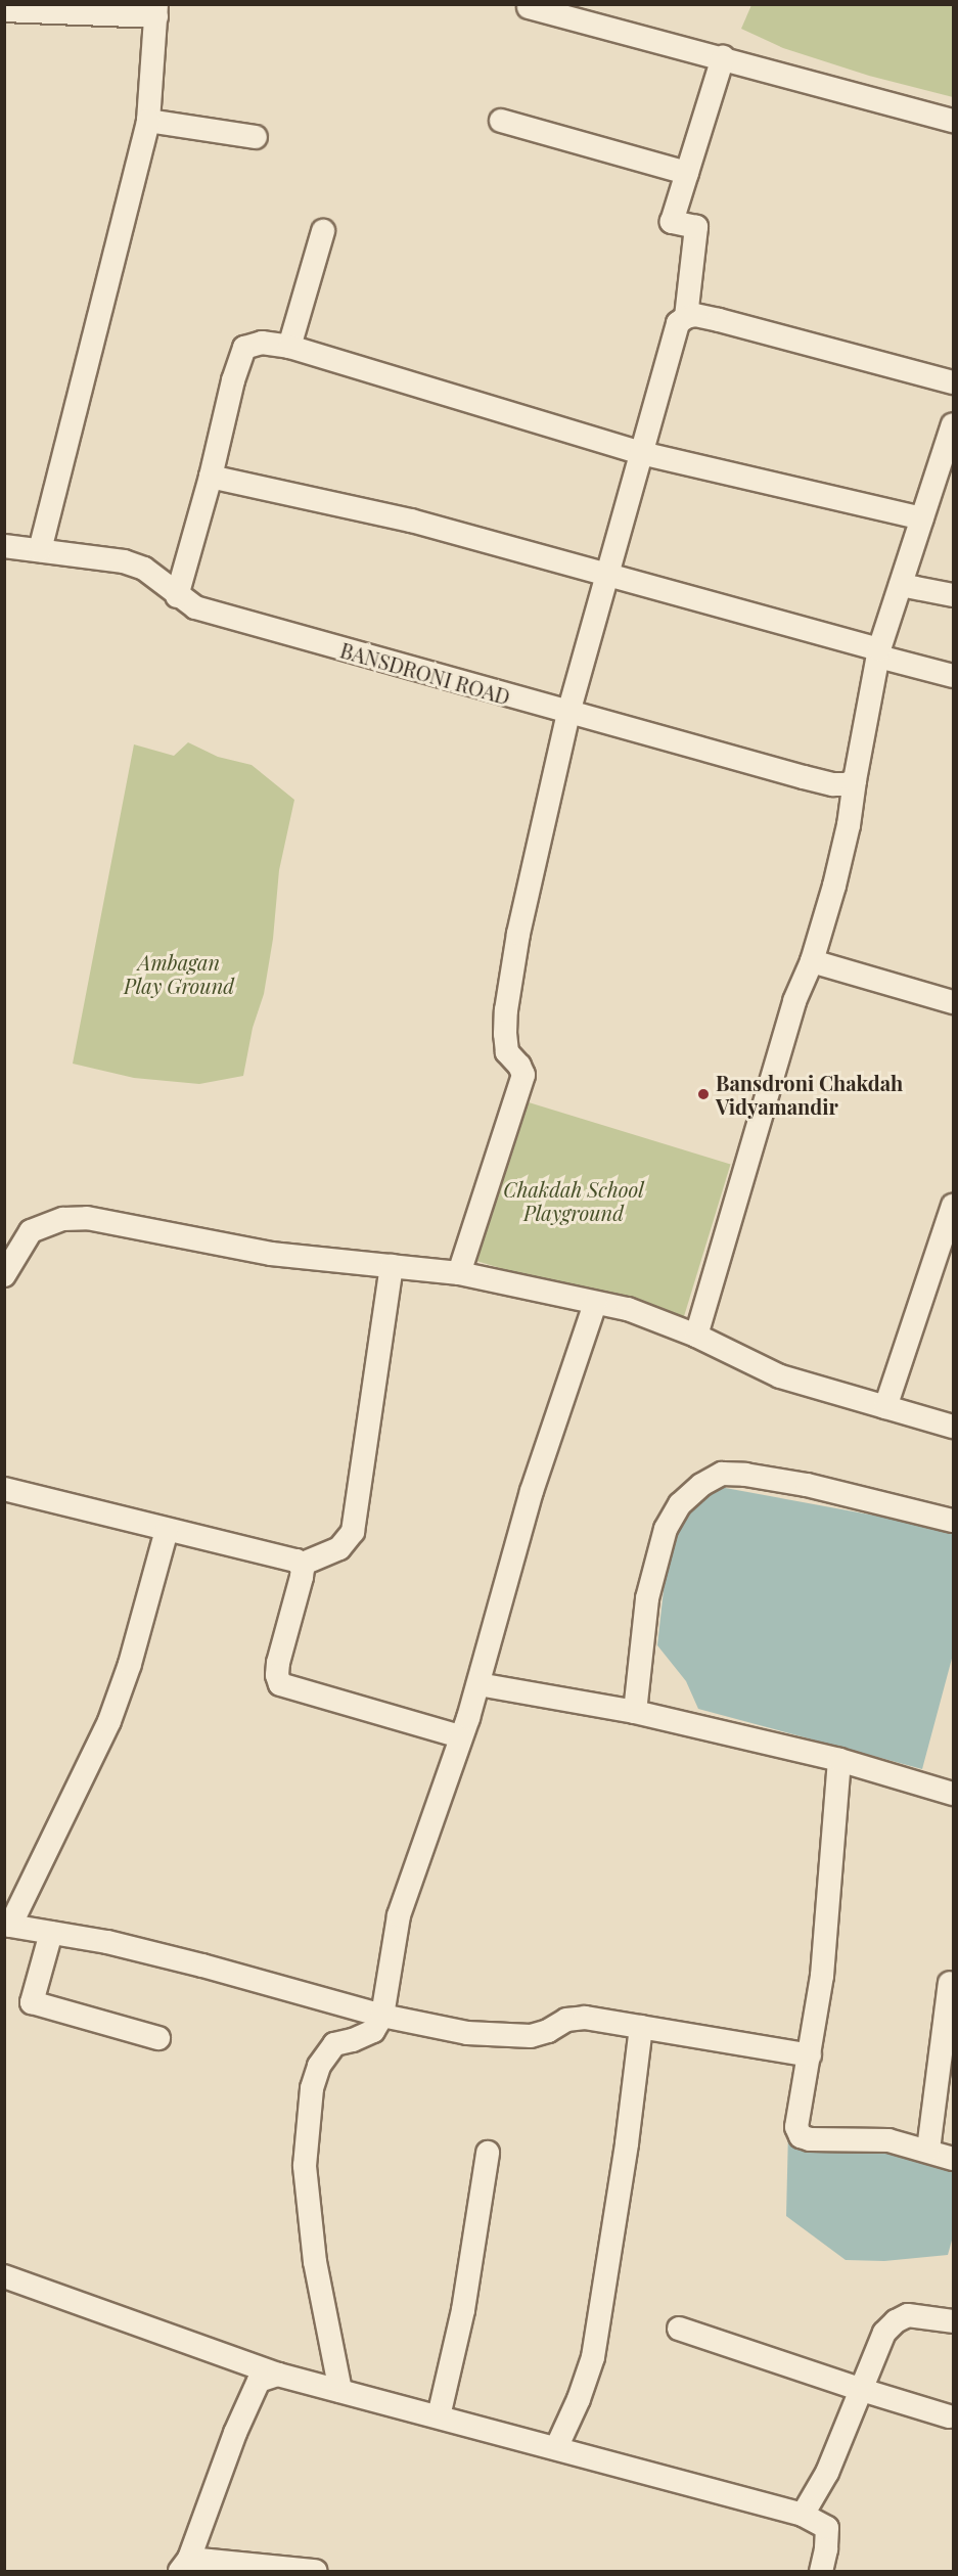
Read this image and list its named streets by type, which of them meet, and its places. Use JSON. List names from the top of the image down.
{
  "streets": {
    "street": ["BANSDRONI ROAD"]
  },
  "parks": ["Ambagan Play Ground", "Chakdah School Playground"],
  "places": ["Bansdroni Chakdah Vidyamandir"]
}
